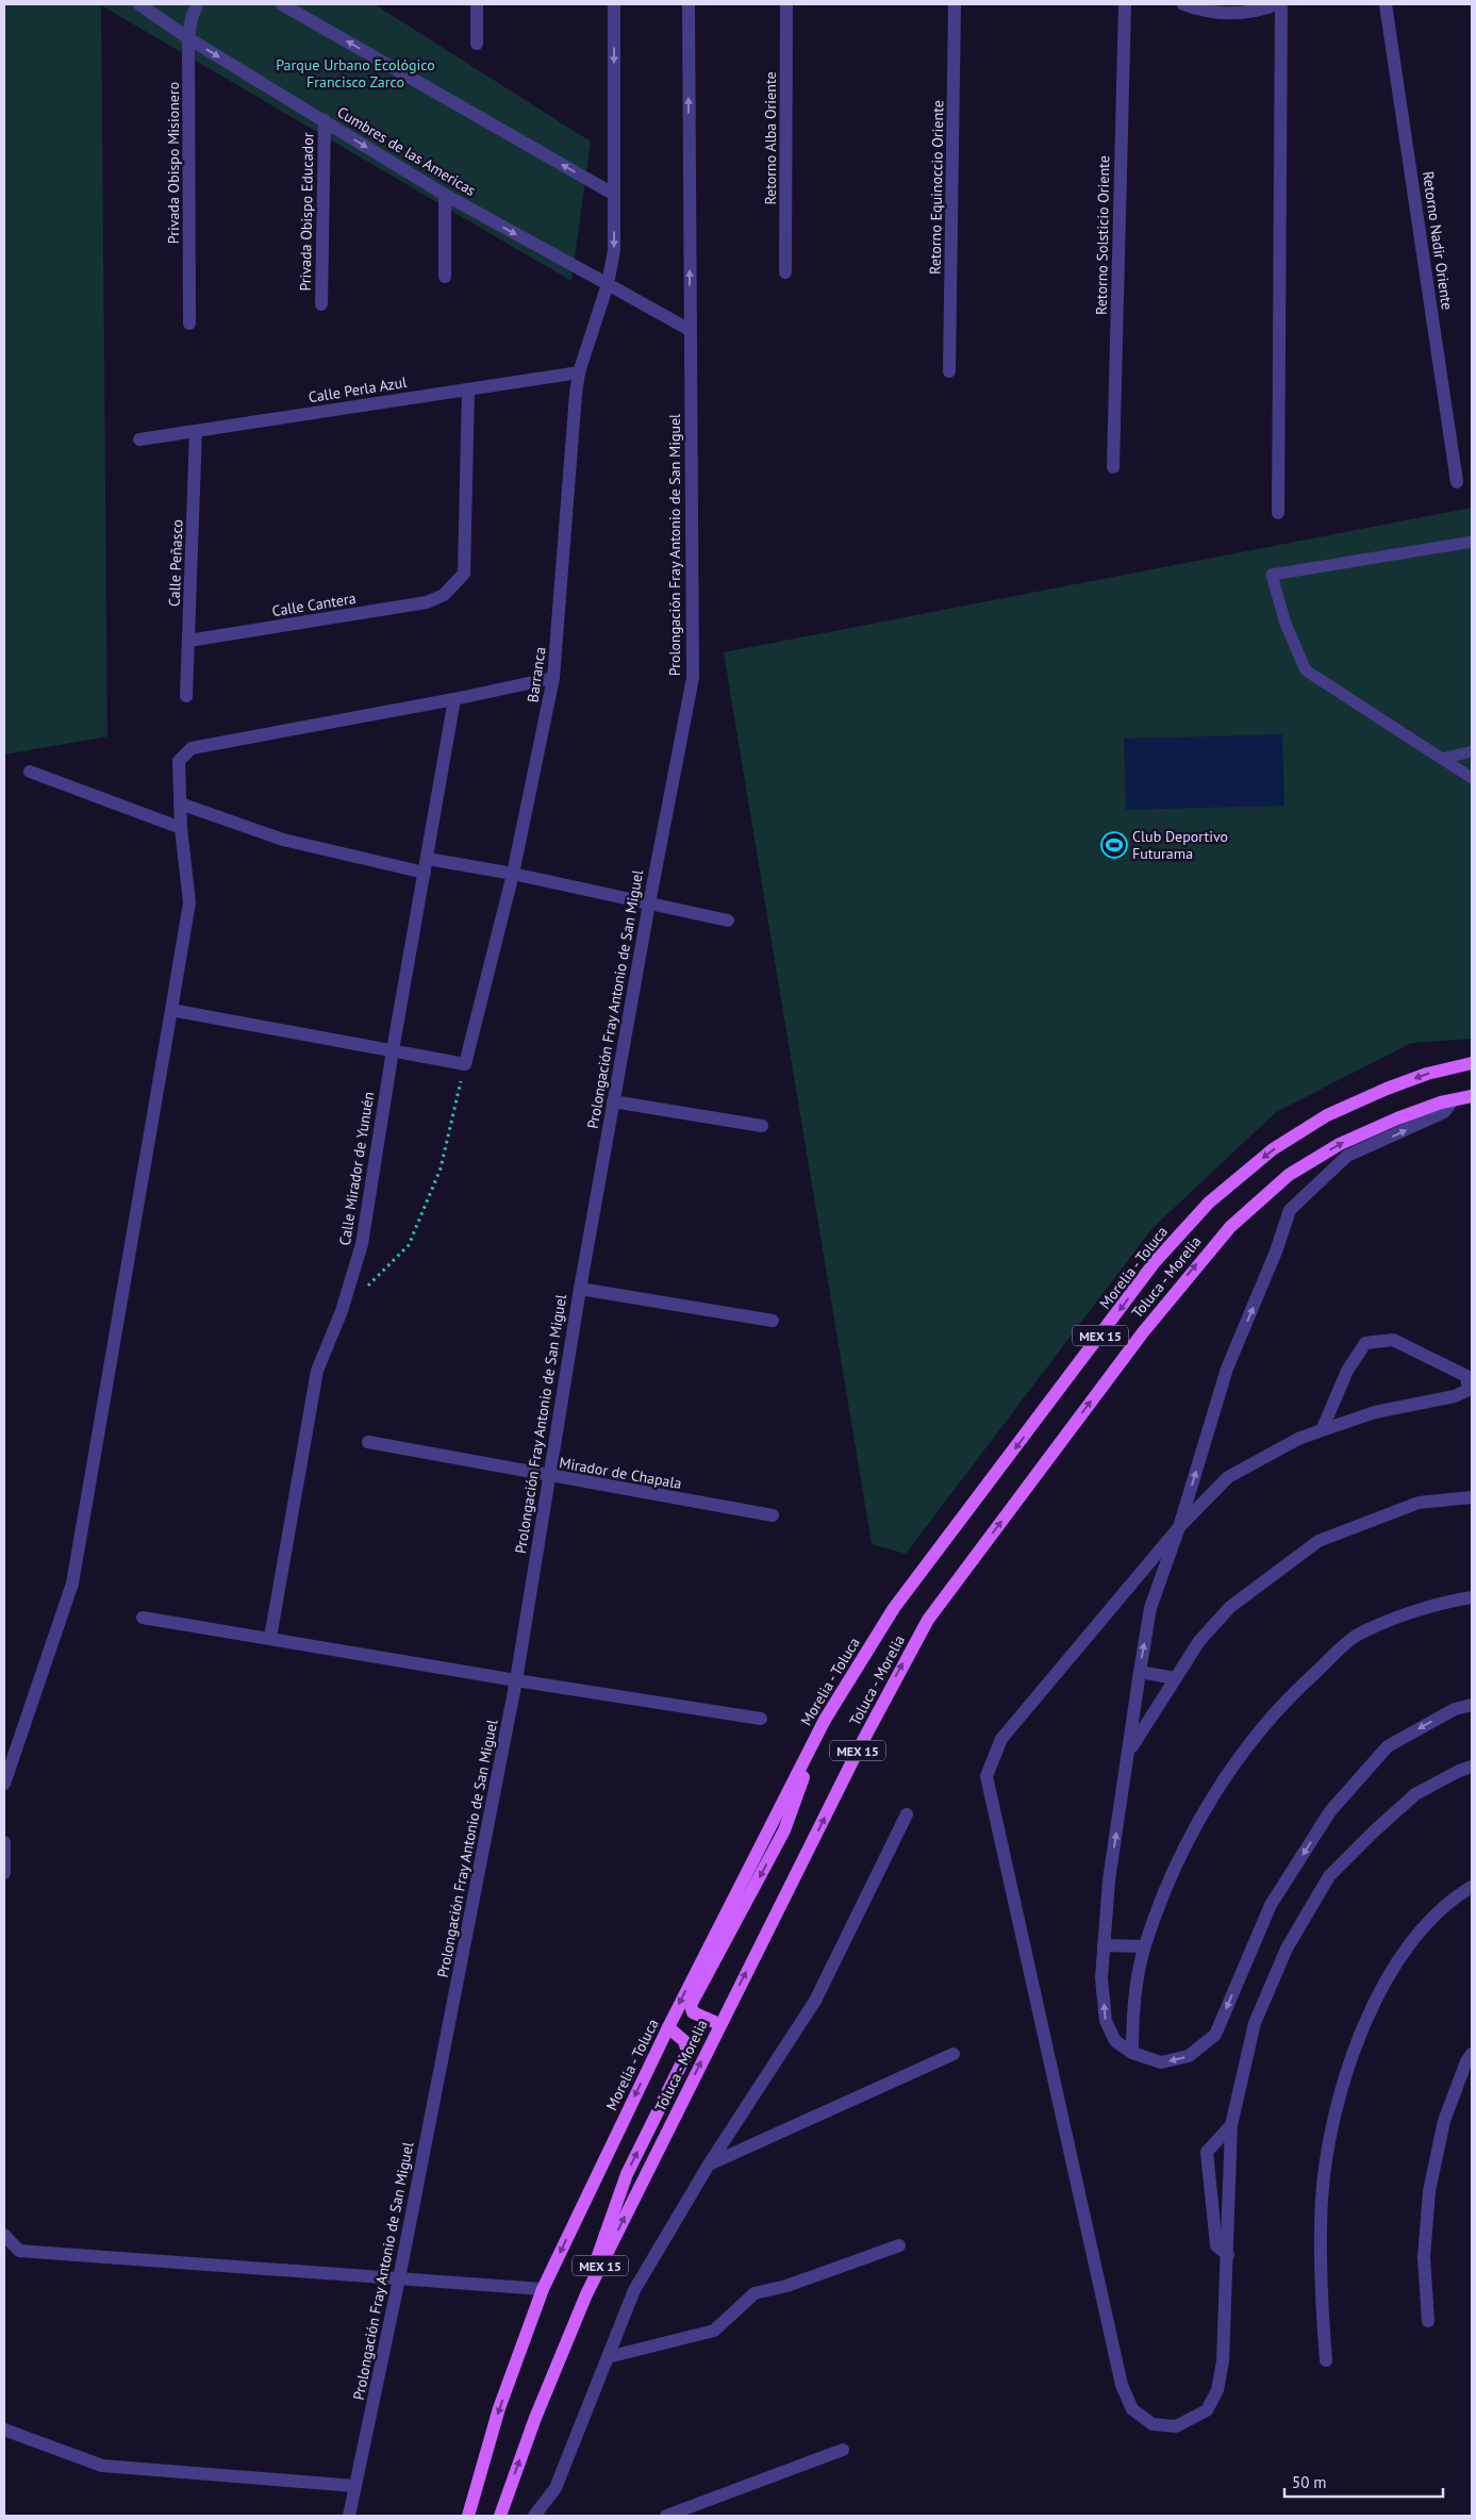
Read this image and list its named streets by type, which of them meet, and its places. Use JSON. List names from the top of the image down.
{
  "streets": {
    "main road": ["Morelia - Toluca", "Toluca - Morelia", "MEX 15"],
    "street": [
      "Retorno Alba Oriente",
      "Cumbres de las Americas",
      "Privada Obispo Misionero",
      "Retorno Equinoccio Oriente",
      "Privada Obispo Educador",
      "Retorno Solsticio Oriente",
      "Retorno Nadir Oriente",
      "Calle Perla Azul",
      "Prolongación Fray Antonio de San Miguel",
      "Calle Peñasco",
      "Calle Cantera",
      "Barranca",
      "Calle Mirador de Yunuén",
      "Mirador de Chapala"
    ]
  },
  "crossings": [
    ["Cumbres de las Americas", "Privada Obispo Misionero"],
    ["Cumbres de las Americas", "Privada Obispo Educador"],
    ["Cumbres de las Americas", "Prolongación Fray Antonio de San Miguel"],
    ["Cumbres de las Americas", "Barranca"],
    ["Calle Perla Azul", "Calle Peñasco"],
    ["Calle Perla Azul", "Calle Cantera"],
    ["Calle Perla Azul", "Barranca"],
    ["Prolongación Fray Antonio de San Miguel", "Mirador de Chapala"],
    ["Calle Peñasco", "Calle Cantera"]
  ],
  "one_way": ["Morelia - Toluca", "Toluca - Morelia"],
  "parks": ["Parque Urbano Ecológico Francisco Zarco"],
  "places": {
    "sports": ["Club Deportivo Futurama"]
  },
  "scale_bar": "50 m"
}
